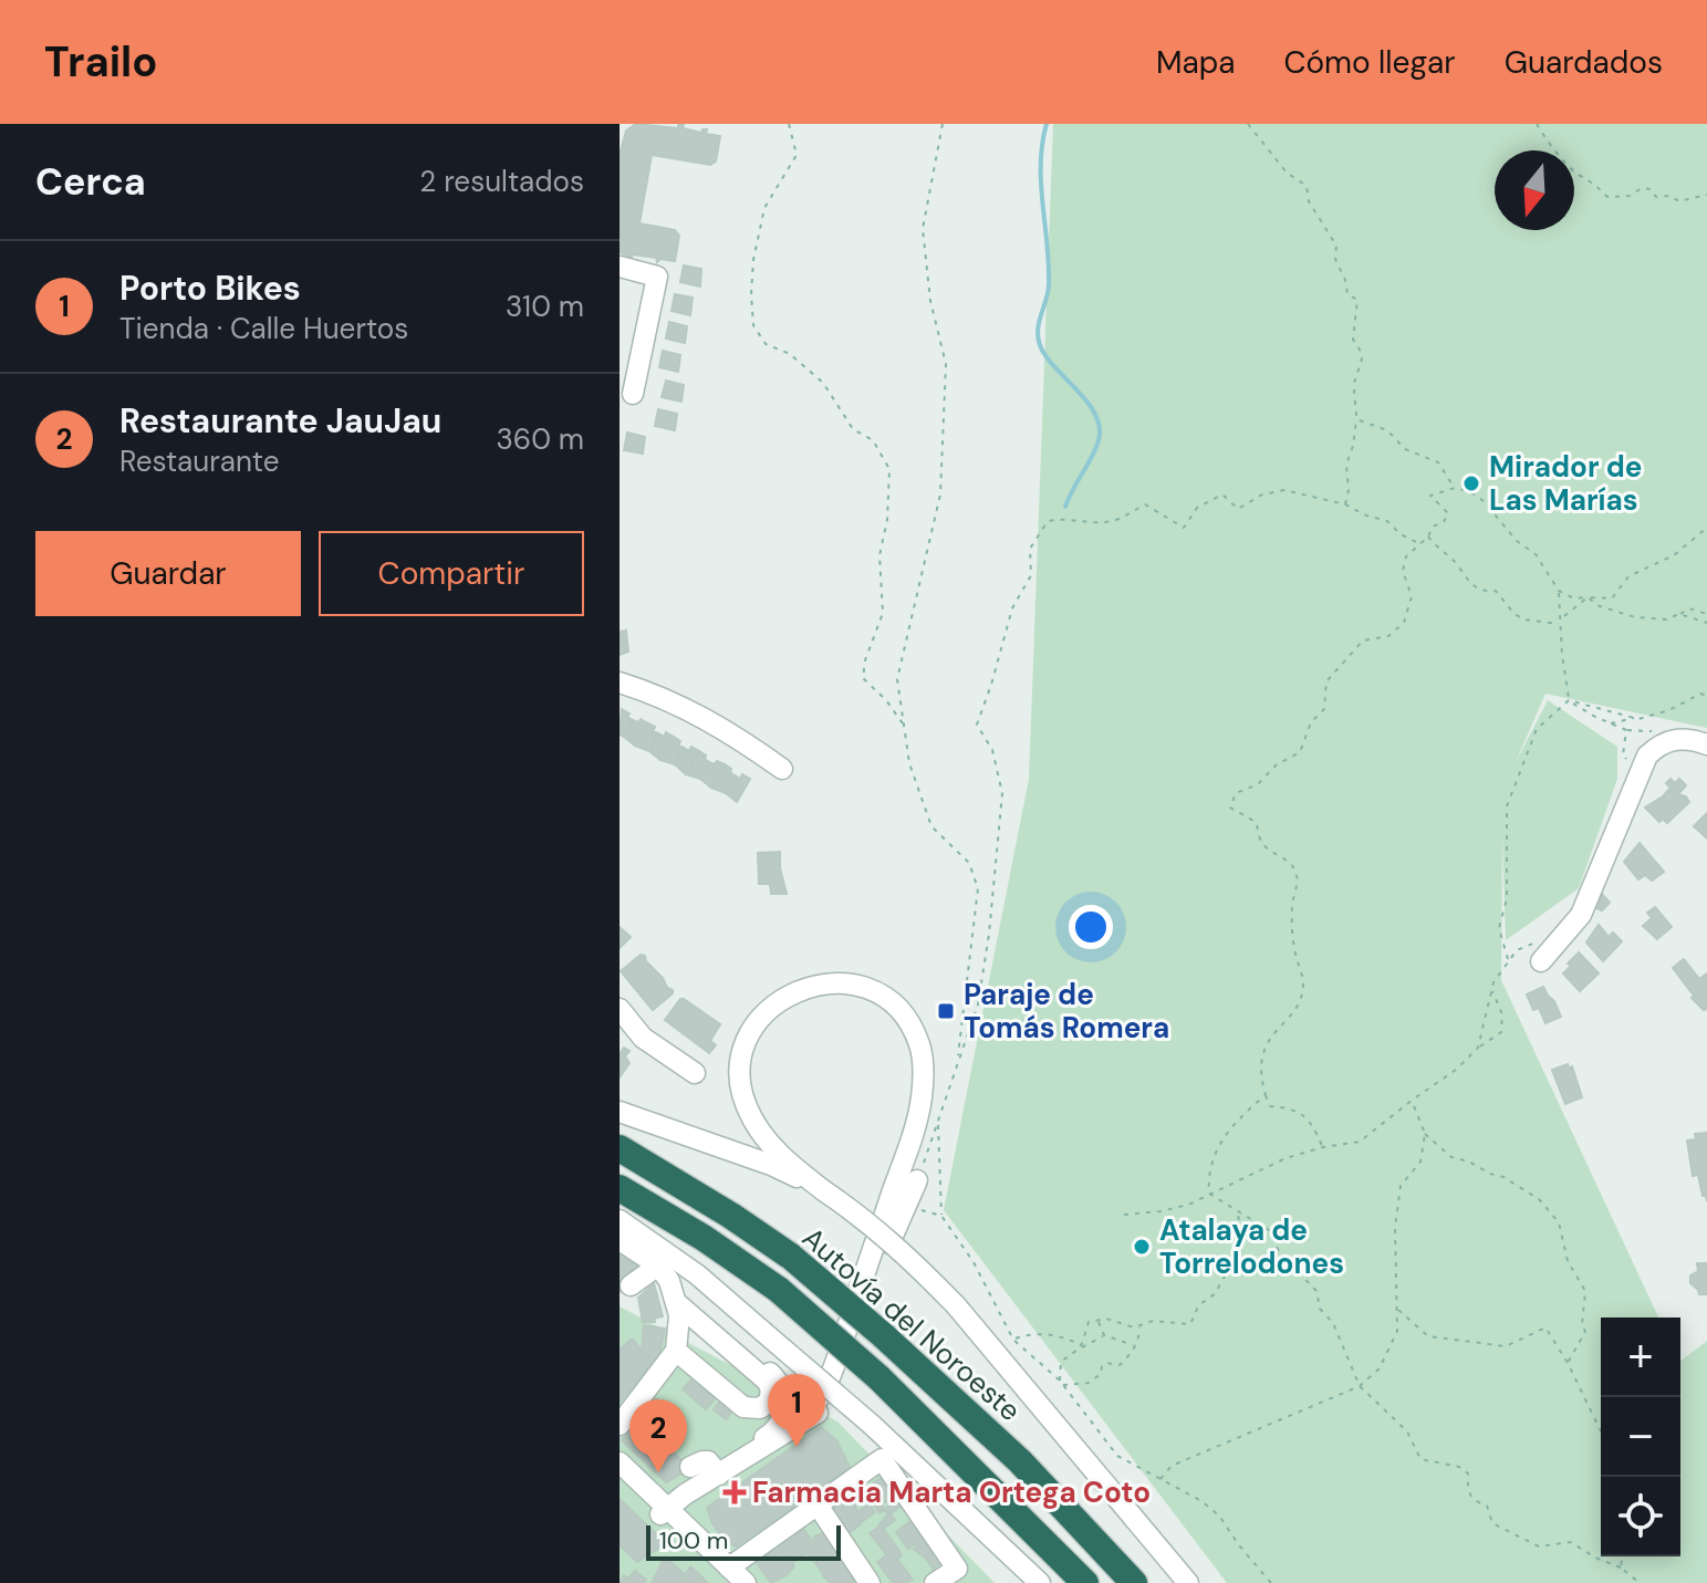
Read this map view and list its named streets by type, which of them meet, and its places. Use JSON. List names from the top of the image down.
{
  "streets": {
    "highway": ["Autovía del Noroeste"]
  },
  "places": {
    "other": ["Mirador de Las Marías", "Atalaya de Torrelodones"],
    "transit": ["Paraje de Tomás Romera"],
    "health": ["Farmacia Marta Ortega Coto"]
  },
  "scale_bar": "100 m",
  "north": "bottom",
  "page": {
    "header": "Trailo",
    "nav": ["Mapa", "Cómo llegar", "Guardados"],
    "heading": ["Cerca", "2 resultados"],
    "list": [
      {
        "mark": "1",
        "name": "Porto Bikes",
        "note": "Tienda · Calle Huertos",
        "value": "310 m"
      },
      {
        "mark": "2",
        "name": "Restaurante JauJau",
        "note": "Restaurante",
        "value": "360 m"
      }
    ],
    "buttons": ["Guardar", "Compartir"],
    "map_buttons": ["+", "−"],
    "pins": ["1", "2"],
    "scale": "100 m"
  }
}
